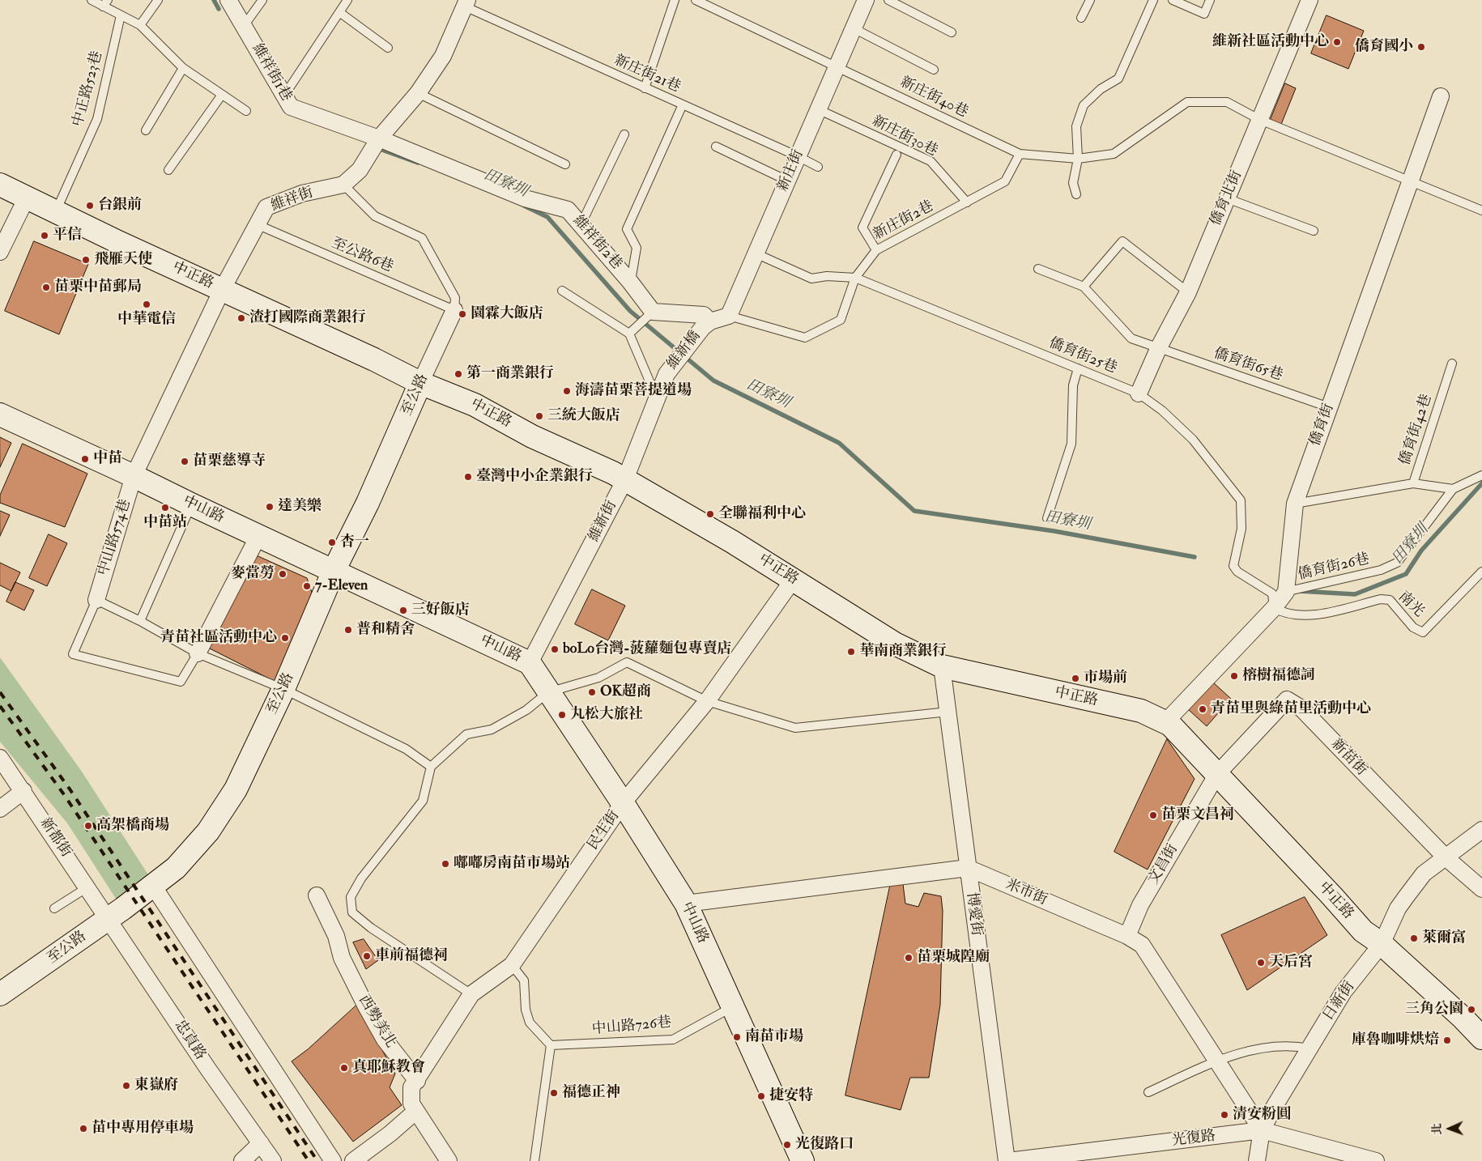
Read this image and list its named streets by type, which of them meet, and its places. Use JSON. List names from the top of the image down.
{
  "streets": {
    "street": [
      "維祥街1巷",
      "新庄街",
      "僑育北街",
      "維祥街",
      "維祥街2巷",
      "中正路",
      "維新橋",
      "至公路",
      "僑育街",
      "中山路",
      "維新街",
      "中山路574巷",
      "新苗街",
      "民生街",
      "新都街",
      "文昌街",
      "米市街",
      "博愛街",
      "日新街",
      "西勢美北",
      "忠貞路",
      "光復路"
    ],
    "lane": [
      "新庄街21巷",
      "中正路523巷",
      "新庄街40巷",
      "新庄街30巷",
      "新庄街2巷",
      "至公路6巷",
      "僑育街25巷",
      "僑育街65巷",
      "僑育街42巷",
      "僑育街26巷",
      "南光",
      "中山路726巷"
    ]
  },
  "crossings": [
    ["維祥街1巷", "維祥街"],
    ["維祥街1巷", "維祥街2巷"],
    ["新庄街21巷", "新庄街"],
    ["新庄街21巷", "維祥街"],
    ["中正路523巷", "中正路"],
    ["新庄街40巷", "新庄街"],
    ["新庄街40巷", "新庄街2巷"],
    ["新庄街30巷", "新庄街"],
    ["新庄街30巷", "新庄街2巷"],
    ["新庄街", "新庄街2巷"],
    ["新庄街", "僑育街25巷"],
    ["僑育北街", "僑育街25巷"],
    ["僑育北街", "僑育街65巷"],
    ["維祥街", "維祥街2巷"],
    ["維祥街", "至公路6巷"],
    ["維祥街", "中正路"],
    ["維祥街", "中山路"],
    ["維祥街", "中山路574巷"],
    ["新庄街2巷", "僑育街25巷"],
    ["至公路6巷", "至公路"],
    ["中正路", "至公路"],
    ["中正路", "維新街"],
    ["中正路", "新苗街"],
    ["中正路", "民生街"],
    ["中正路", "文昌街"],
    ["中正路", "博愛街"],
    ["中正路", "日新街"],
    ["維新橋", "維新街"],
    ["僑育街25巷", "僑育街"],
    ["僑育街25巷", "僑育街26巷"],
    ["僑育街25巷", "南光"],
    ["僑育街65巷", "僑育街"],
    ["至公路", "中山路"],
    ["至公路", "新都街"],
    ["至公路", "忠貞路"],
    ["僑育街", "僑育街42巷"],
    ["僑育街", "僑育街26巷"],
    ["僑育街", "南光"],
    ["中山路", "維新街"],
    ["中山路", "中山路574巷"],
    ["中山路", "民生街"],
    ["中山路", "中山路726巷"],
    ["僑育街26巷", "南光"],
    ["新苗街", "文昌街"],
    ["新苗街", "日新街"],
    ["民生街", "西勢美北"],
    ["新都街", "忠貞路"],
    ["文昌街", "米市街"],
    ["米市街", "博愛街"],
    ["米市街", "日新街"],
    ["米市街", "光復路"],
    ["博愛街", "光復路"],
    ["日新街", "光復路"]
  ],
  "water": ["田寮圳"],
  "places": [
    "維新社區活動中心",
    "僑育國小",
    "台銀前",
    "平信",
    "飛雁天使",
    "苗栗中苗郵局",
    "中華電信",
    "園霖大飯店",
    "渣打國際商業銀行",
    "第一商業銀行",
    "海濤苗栗菩提道場",
    "三統大飯店",
    "中苗",
    "苗栗慈導寺",
    "臺灣中小企業銀行",
    "達美樂",
    "中苗站",
    "全聯福利中心",
    "杏一",
    "麥當勞",
    "7-Eleven",
    "三好飯店",
    "普和精舍",
    "青苗社區活動中心",
    "boLo台灣-菠蘿麵包專賣店",
    "華南商業銀行",
    "榕樹福德詞",
    "市場前",
    "OK超商",
    "青苗里與綠苗里活動中心",
    "丸松大旅社",
    "苗栗文昌祠",
    "高架橋商場",
    "嘟嘟房南苗市場站",
    "萊爾富",
    "車前福德祠",
    "苗栗城隍廟",
    "天后宮",
    "三角公園",
    "南苗市場",
    "庫魯咖啡烘焙",
    "真耶穌教會",
    "東嶽府",
    "福德正神",
    "捷安特",
    "清安粉圓",
    "苗中專用停車場",
    "光復路口"
  ],
  "north": "left"
}
